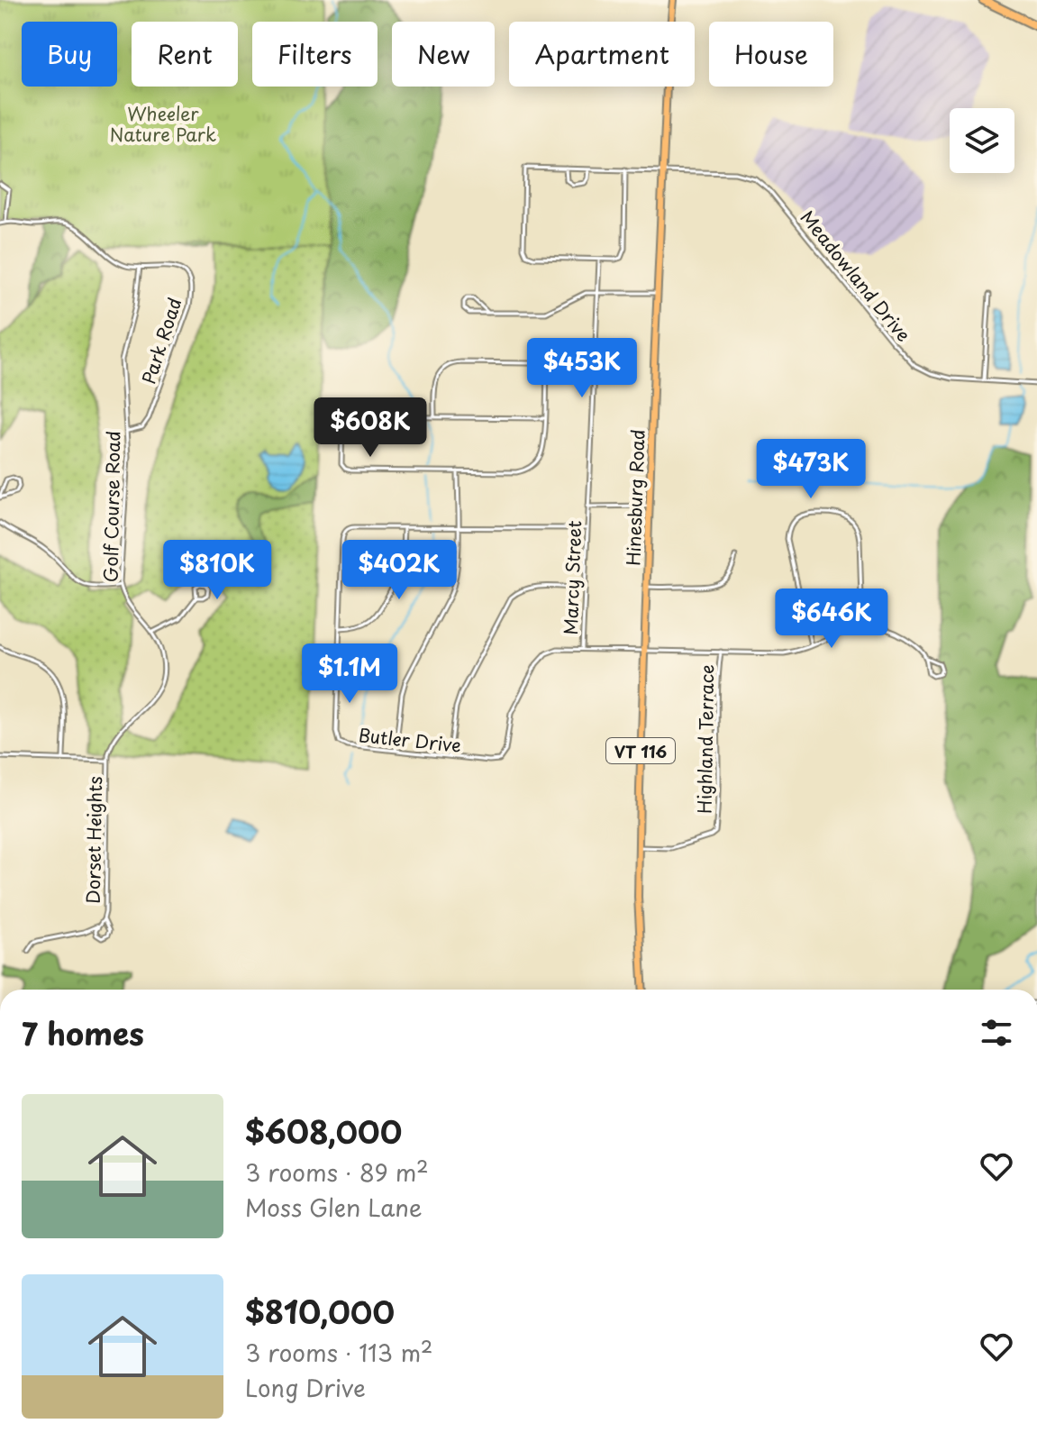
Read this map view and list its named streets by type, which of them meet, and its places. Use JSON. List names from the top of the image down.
{
  "streets": {
    "main road": ["Hinesburg Road", "VT 116"],
    "street": [
      "Meadowland Drive",
      "Park Road",
      "Golf Course Road",
      "Marcy Street",
      "Highland Terrace",
      "Butler Drive",
      "Dorset Heights"
    ]
  },
  "crossings": [
    ["Meadowland Drive", "Hinesburg Road"],
    ["Meadowland Drive", "Marcy Street"],
    ["Park Road", "Golf Course Road"],
    ["Hinesburg Road", "Highland Terrace"],
    ["Hinesburg Road", "Butler Drive"],
    ["Golf Course Road", "Dorset Heights"],
    ["Marcy Street", "Butler Drive"],
    ["Highland Terrace", "Butler Drive"]
  ],
  "parks": ["Wheeler Nature Park"],
  "page": {
    "chip": [
      "Buy",
      "Rent",
      "Filters",
      "New",
      "Apartment",
      "House"
    ],
    "price": [
      "$453K",
      "$608K",
      "$473K",
      "$810K",
      "$402K",
      "$646K",
      "$1.1M"
    ],
    "heading": "7 homes",
    "list": [
      {
        "name": "$608,000",
        "note": "3 rooms · 89 m² · Moss Glen Lane"
      },
      {
        "name": "$810,000",
        "note": "3 rooms · 113 m² · Long Drive"
      }
    ]
  }
}
